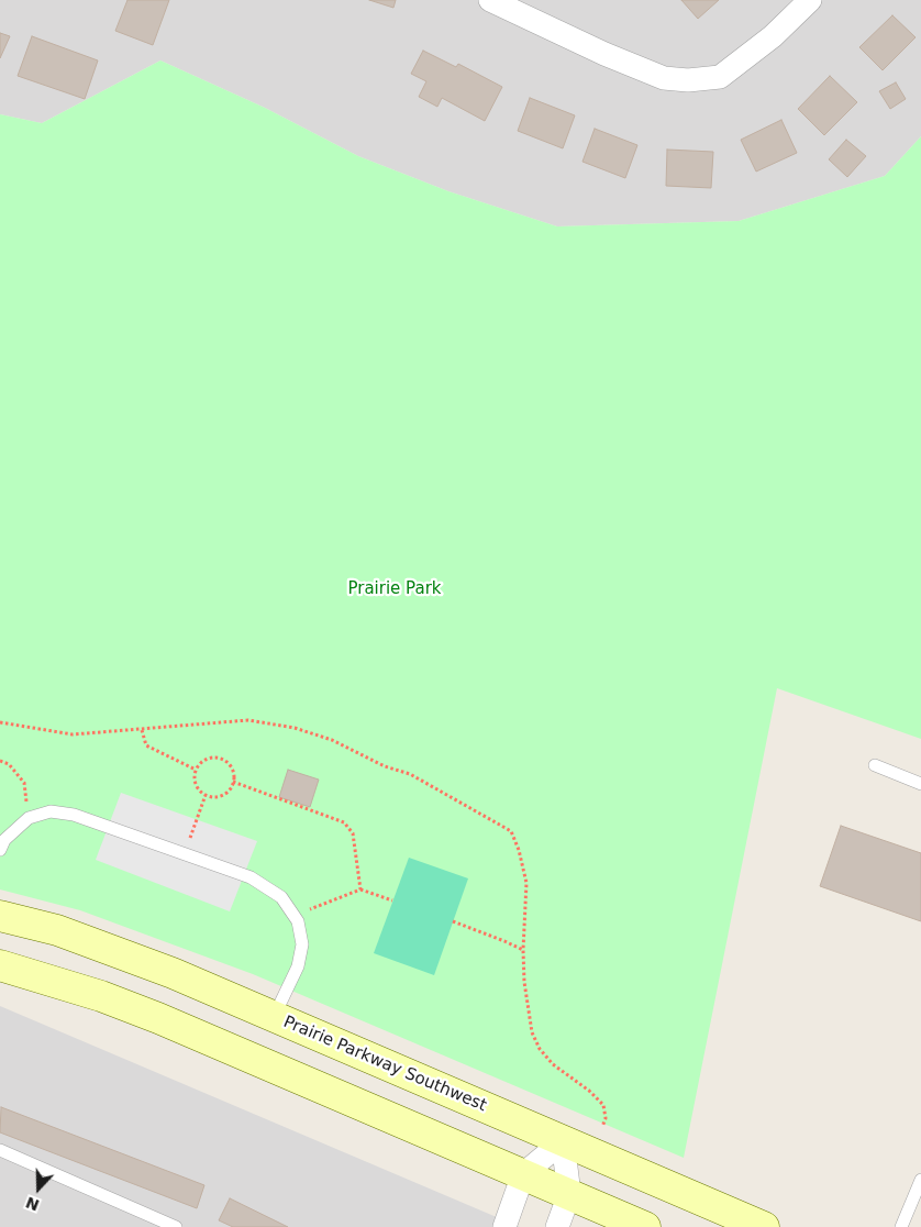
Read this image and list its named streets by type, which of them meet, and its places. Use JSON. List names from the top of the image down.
{
  "streets": {
    "street": ["Prairie Parkway Southwest"]
  },
  "parks": ["Prairie Park"],
  "north": "bottom"
}
